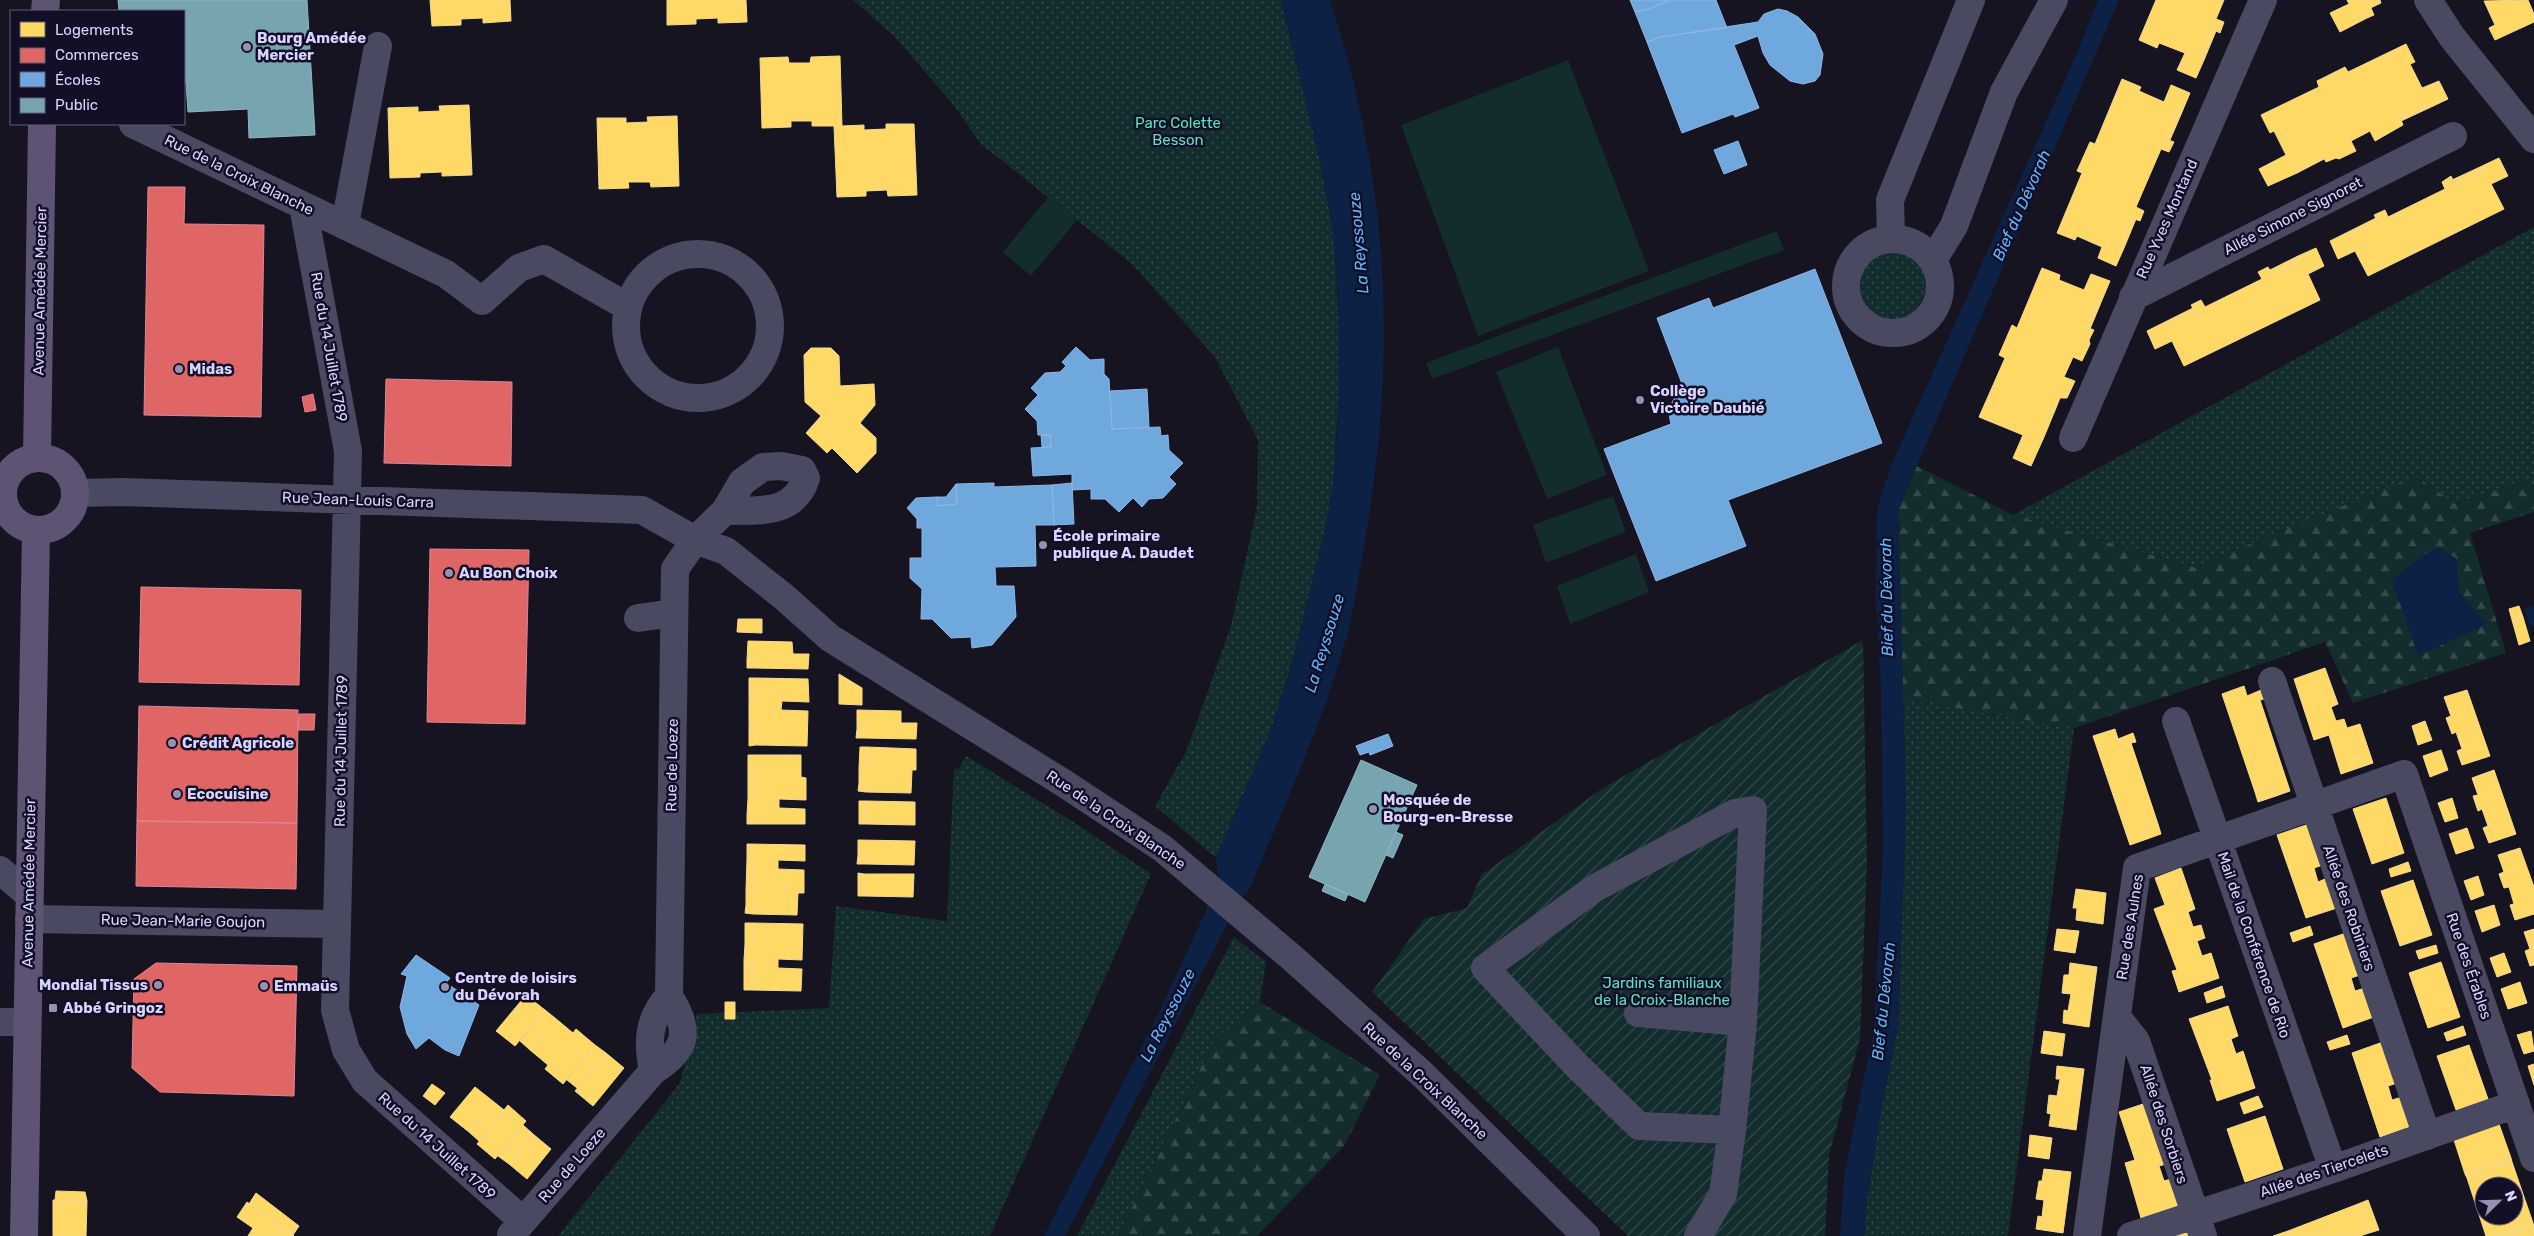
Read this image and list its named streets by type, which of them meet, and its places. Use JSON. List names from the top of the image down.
{
  "streets": {
    "main road": ["Avenue Amédée Mercier"],
    "street": [
      "Rue de la Croix Blanche",
      "Allée Simone Signoret",
      "Rue Yves Montand",
      "Rue du 14 Juillet 1789",
      "Rue Jean-Louis Carra",
      "Rue de Loeze",
      "Allée des Robiniers",
      "Rue Jean-Marie Goujon",
      "Rue des Aulnes",
      "Mail de la Conférence de Rio",
      "Rue des Érables",
      "Allée des Sorbiers",
      "Allée des Tiercelets"
    ]
  },
  "crossings": [
    ["Rue de la Croix Blanche", "Rue du 14 Juillet 1789"],
    ["Rue de la Croix Blanche", "Rue Jean-Louis Carra"],
    ["Rue de la Croix Blanche", "Rue de Loeze"],
    ["Allée Simone Signoret", "Rue Yves Montand"],
    ["Avenue Amédée Mercier", "Rue Jean-Louis Carra"],
    ["Avenue Amédée Mercier", "Rue Jean-Marie Goujon"],
    ["Rue du 14 Juillet 1789", "Rue Jean-Louis Carra"],
    ["Rue du 14 Juillet 1789", "Rue de Loeze"],
    ["Rue du 14 Juillet 1789", "Rue Jean-Marie Goujon"],
    ["Allée des Robiniers", "Rue des Aulnes"],
    ["Allée des Robiniers", "Allée des Tiercelets"],
    ["Rue des Aulnes", "Mail de la Conférence de Rio"],
    ["Rue des Aulnes", "Rue des Érables"],
    ["Rue des Aulnes", "Allée des Sorbiers"],
    ["Mail de la Conférence de Rio", "Allée des Tiercelets"],
    ["Rue des Érables", "Allée des Tiercelets"],
    ["Allée des Sorbiers", "Allée des Tiercelets"]
  ],
  "water": ["Bief du Dévorah", "La Reyssouze"],
  "parks": ["Parc Colette Besson", "Jardins familiaux de la Croix-Blanche"],
  "places": {
    "other": [
      "Bourg Amédée Mercier",
      "Midas",
      "Collège Victoire Daubié",
      "École primaire publique A. Daudet",
      "Au Bon Choix",
      "Crédit Agricole",
      "Ecocuisine",
      "Mosquée de Bourg-en-Bresse",
      "Mondial Tissus",
      "Emmaüs",
      "Centre de loisirs du Dévorah"
    ],
    "transit": ["Abbé Gringoz"]
  },
  "legend": [
    "Logements",
    "Commerces",
    "Écoles",
    "Public"
  ],
  "north": "top right"
}
